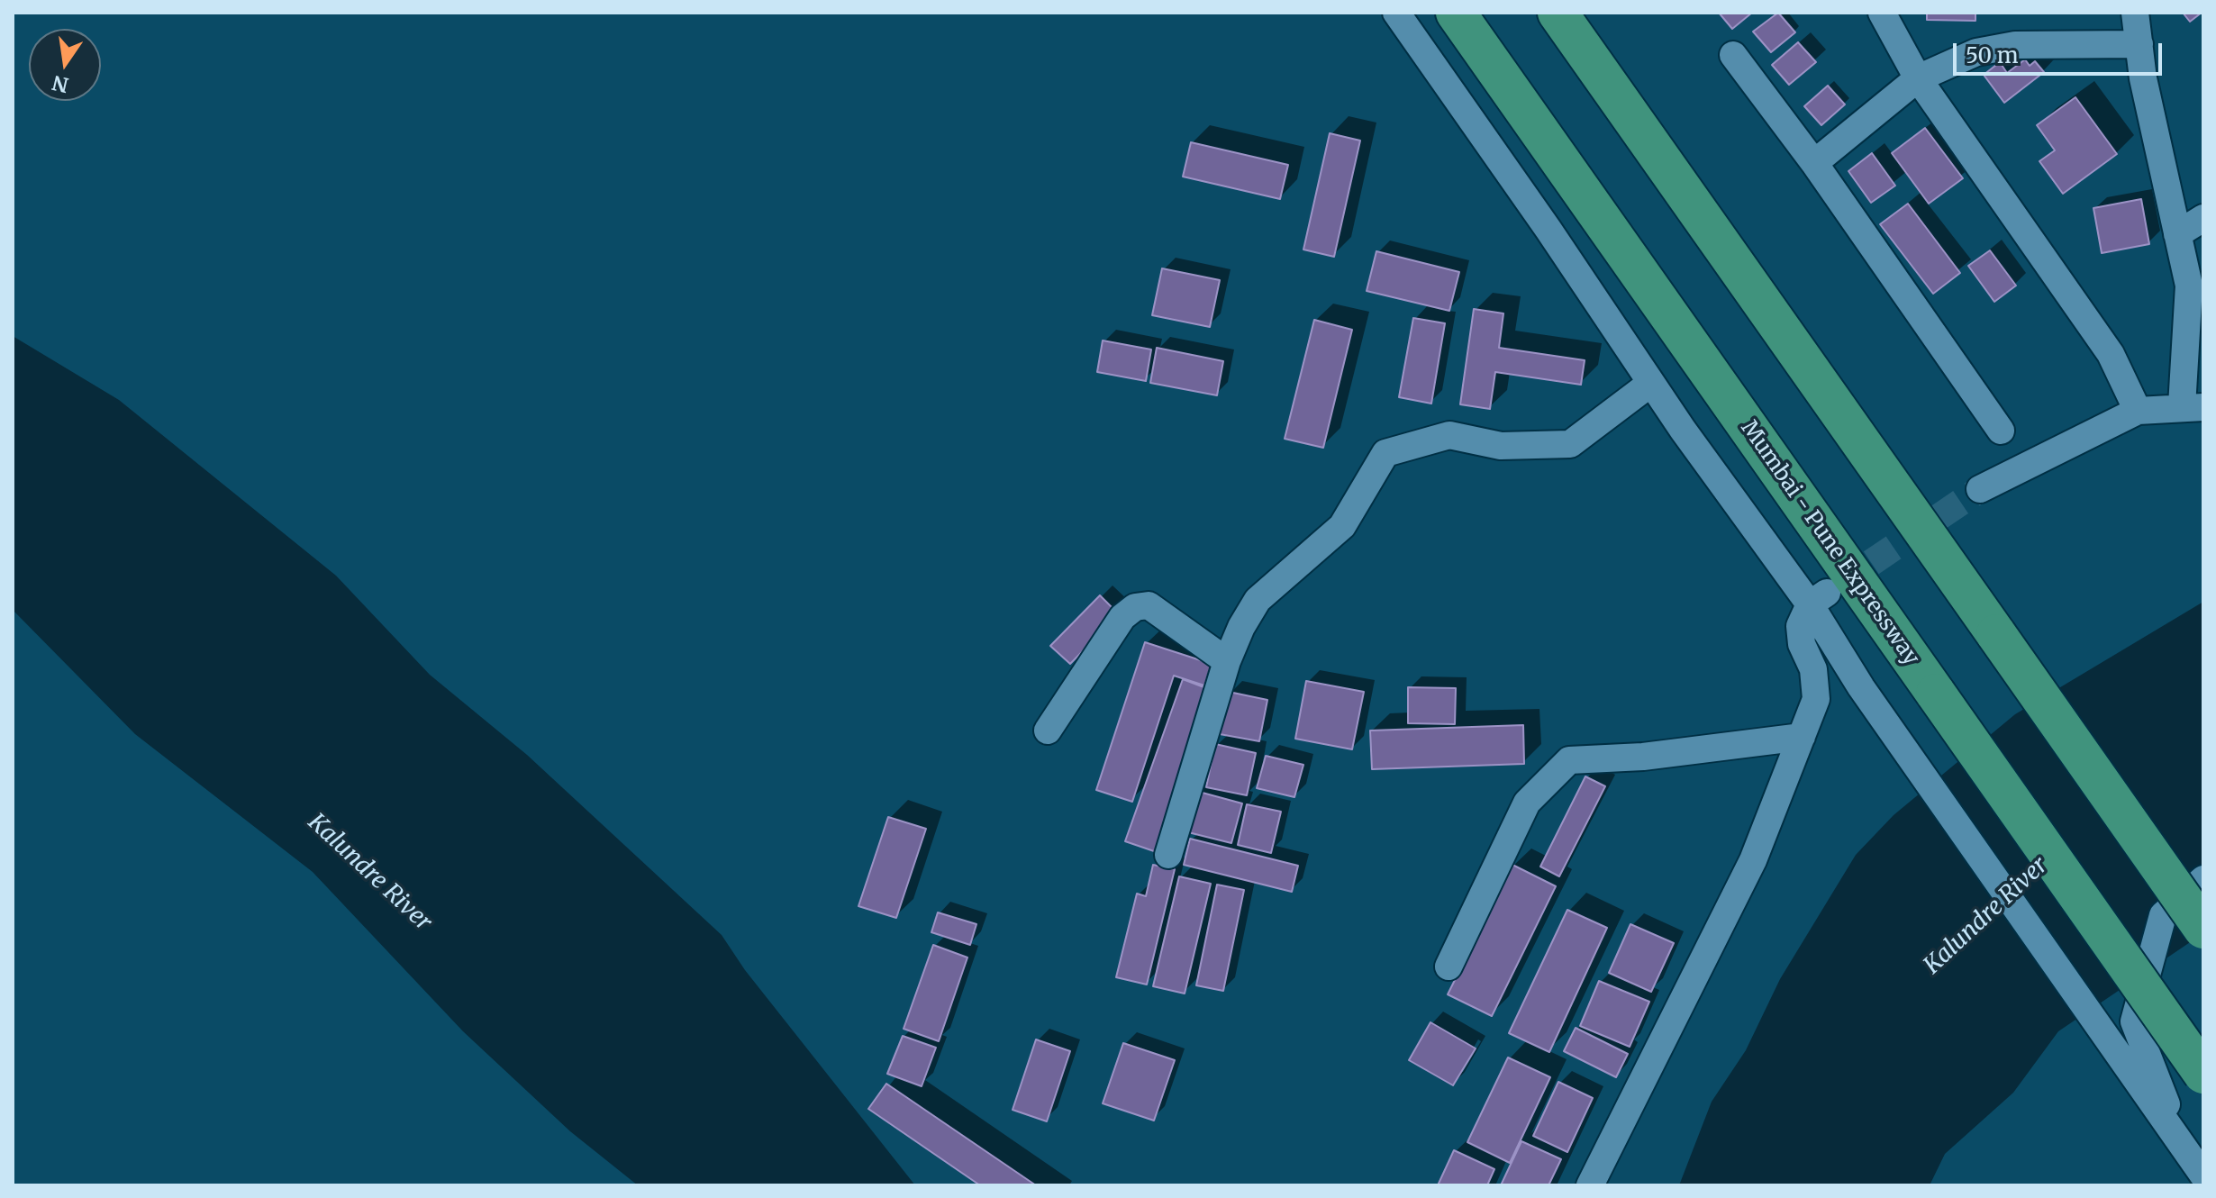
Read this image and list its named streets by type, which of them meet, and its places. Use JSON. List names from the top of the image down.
{
  "streets": {
    "highway": ["Mumbai - Pune Expressway"]
  },
  "water": ["Kalundre River"],
  "scale_bar": "50 m",
  "north": "bottom"
}
